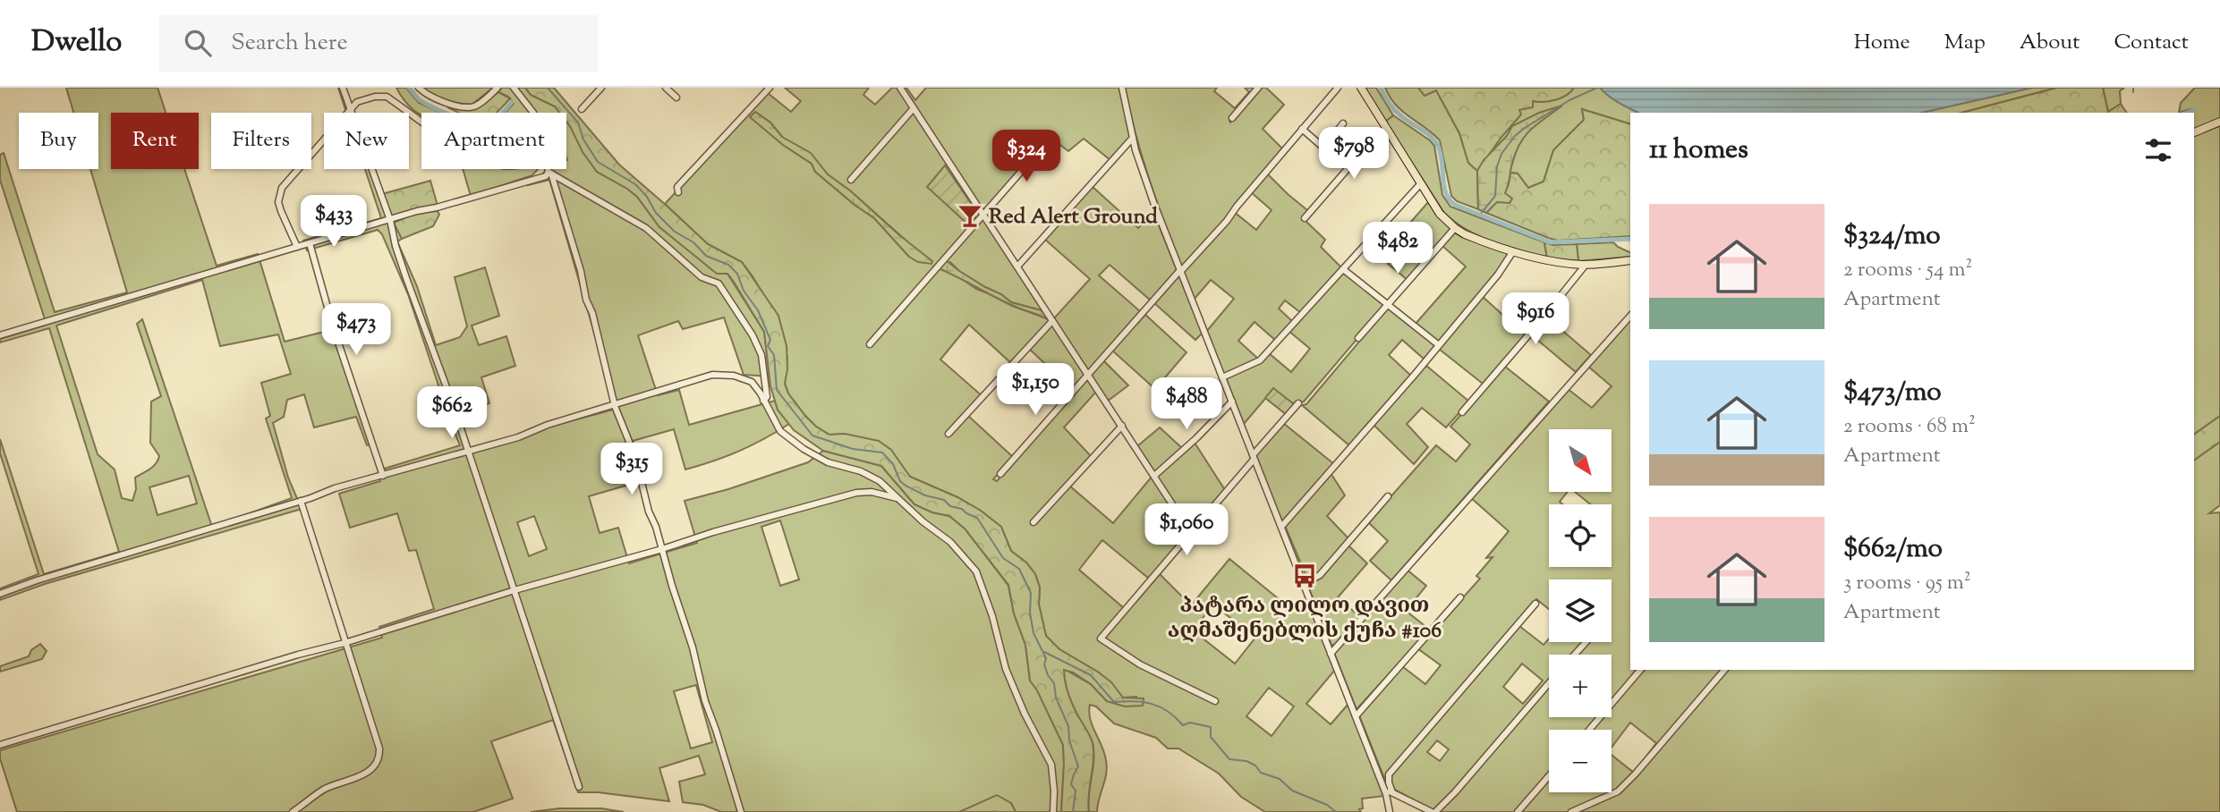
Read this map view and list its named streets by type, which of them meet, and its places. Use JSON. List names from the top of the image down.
{
  "places": {
    "bar": ["Red Alert Ground"],
    "bus stop": ["პატარა ლილო დავით აღმაშენებლის ქუჩა #106"]
  },
  "north": "bottom right",
  "page": {
    "header": "Dwello",
    "search": "Search here",
    "nav": [
      "Home",
      "Map",
      "About",
      "Contact"
    ],
    "chip": [
      "Buy",
      "Rent",
      "Filters",
      "New",
      "Apartment"
    ],
    "heading": "11 homes",
    "price": [
      "$798",
      "$324",
      "$433",
      "$482",
      "$916",
      "$473",
      "$1,150",
      "$488",
      "$662",
      "$315",
      "$1,060"
    ],
    "list": [
      {
        "name": "$324/mo",
        "note": "2 rooms · 54 m² · Apartment"
      },
      {
        "name": "$473/mo",
        "note": "2 rooms · 68 m² · Apartment"
      },
      {
        "name": "$662/mo",
        "note": "3 rooms · 95 m² · Apartment"
      }
    ],
    "map_buttons": ["+", "−"]
  }
}
